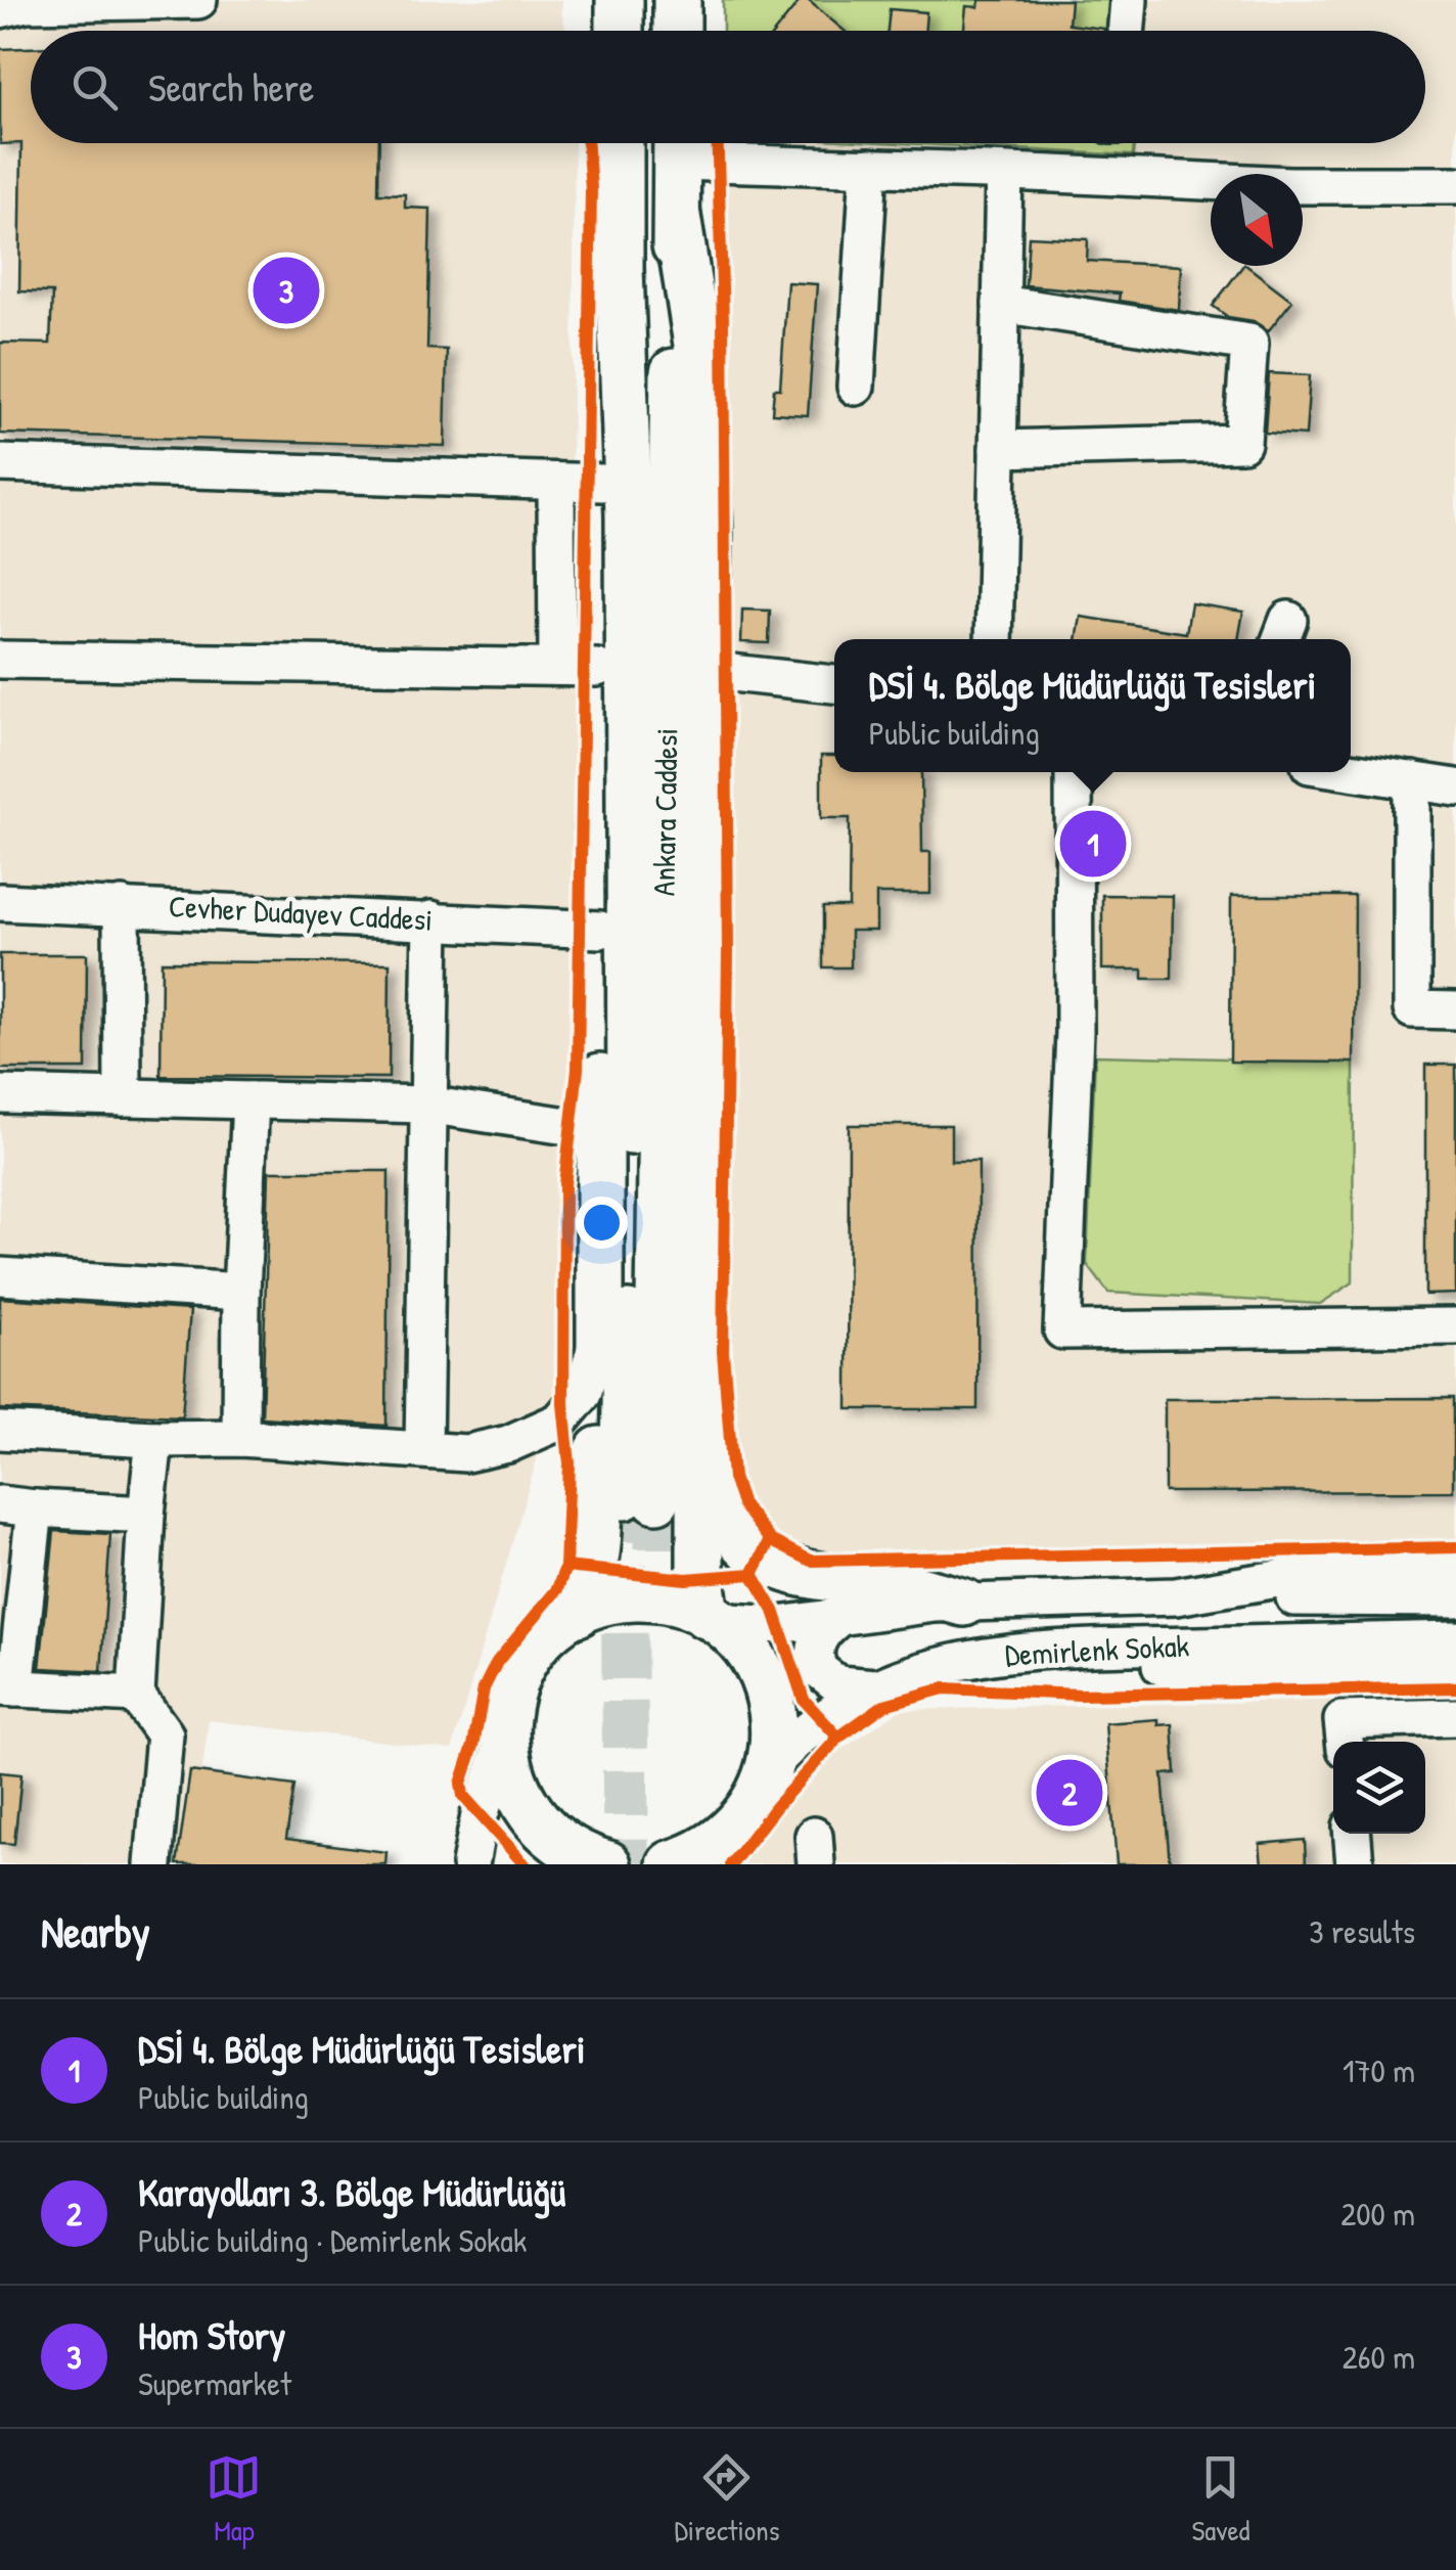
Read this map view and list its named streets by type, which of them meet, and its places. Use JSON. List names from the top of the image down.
{
  "streets": {
    "main road": ["Ankara Caddesi"],
    "street": ["Cevher Dudayev Caddesi", "Demirlenk Sokak"]
  },
  "north": "bottom right",
  "page": {
    "search": "Search here",
    "pins": ["3", "1", "2"],
    "popup": ["DSİ 4. Bölge Müdürlüğü Tesisleri", "Public building"],
    "heading": ["Nearby", "3 results"],
    "list": [
      {
        "mark": "1",
        "name": "DSİ 4. Bölge Müdürlüğü Tesisleri",
        "note": "Public building",
        "value": "170 m"
      },
      {
        "mark": "2",
        "name": "Karayolları 3. Bölge Müdürlüğü",
        "note": "Public building · Demirlenk Sokak",
        "value": "200 m"
      },
      {
        "mark": "3",
        "name": "Hom Story",
        "note": "Supermarket",
        "value": "260 m"
      }
    ],
    "nav": ["Map", "Directions", "Saved"]
  }
}
